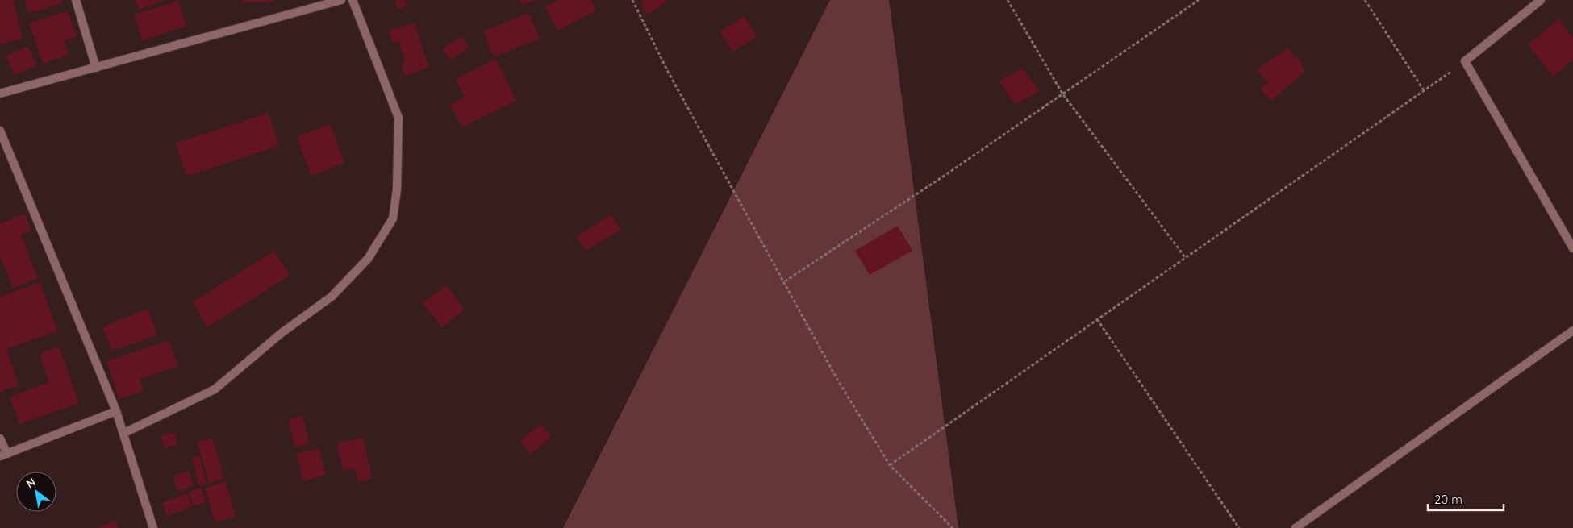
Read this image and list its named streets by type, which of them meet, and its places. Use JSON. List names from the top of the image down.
{
  "scale_bar": "20 m",
  "north": "top left"
}
